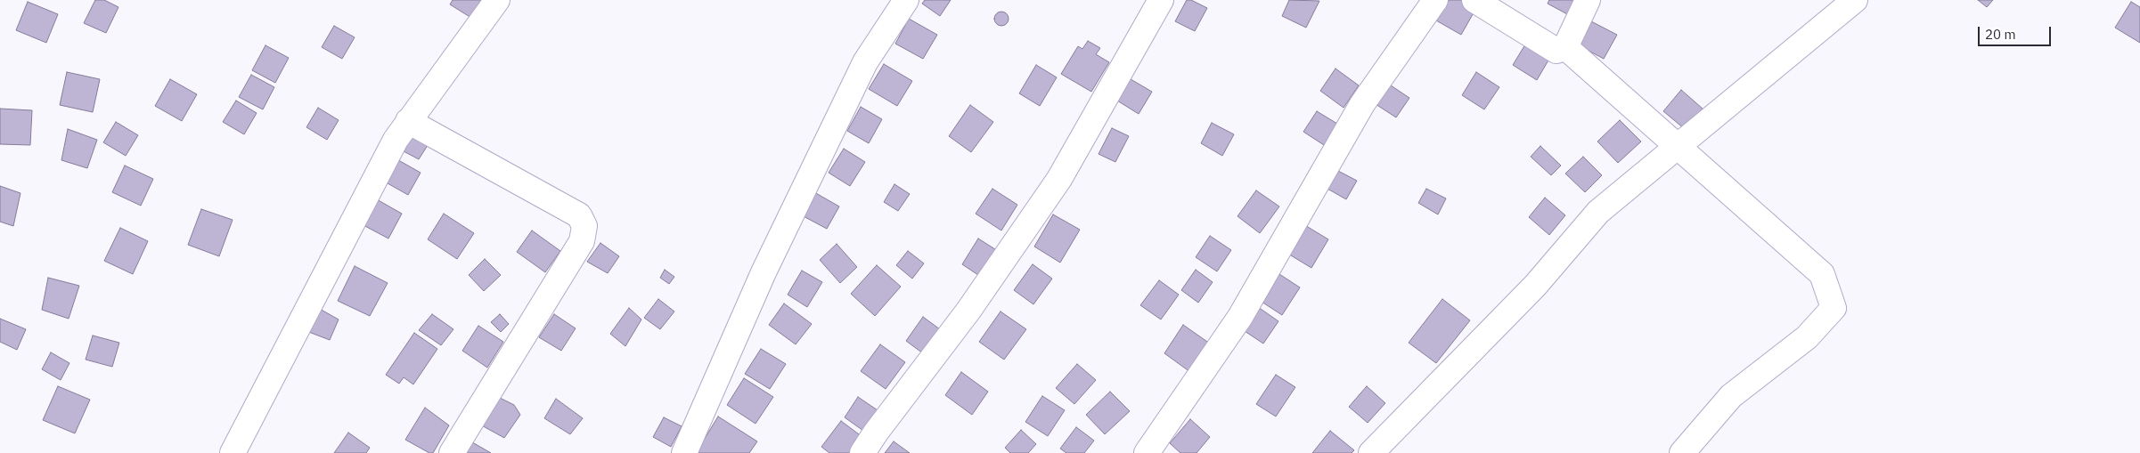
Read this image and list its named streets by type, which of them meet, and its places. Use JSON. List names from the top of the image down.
{
  "scale_bar": "20 m"
}
